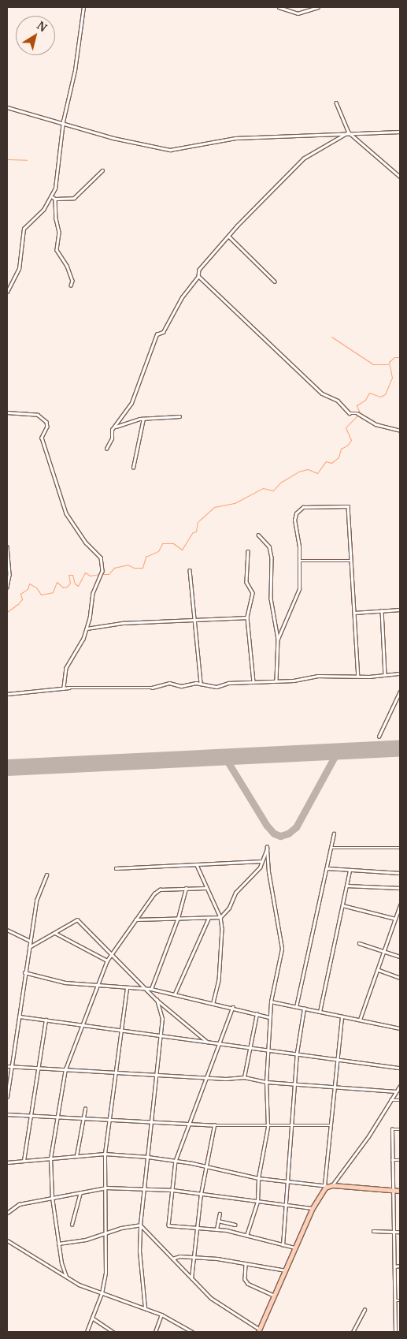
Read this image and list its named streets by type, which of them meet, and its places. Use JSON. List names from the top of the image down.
{
  "north": "top right"
}
